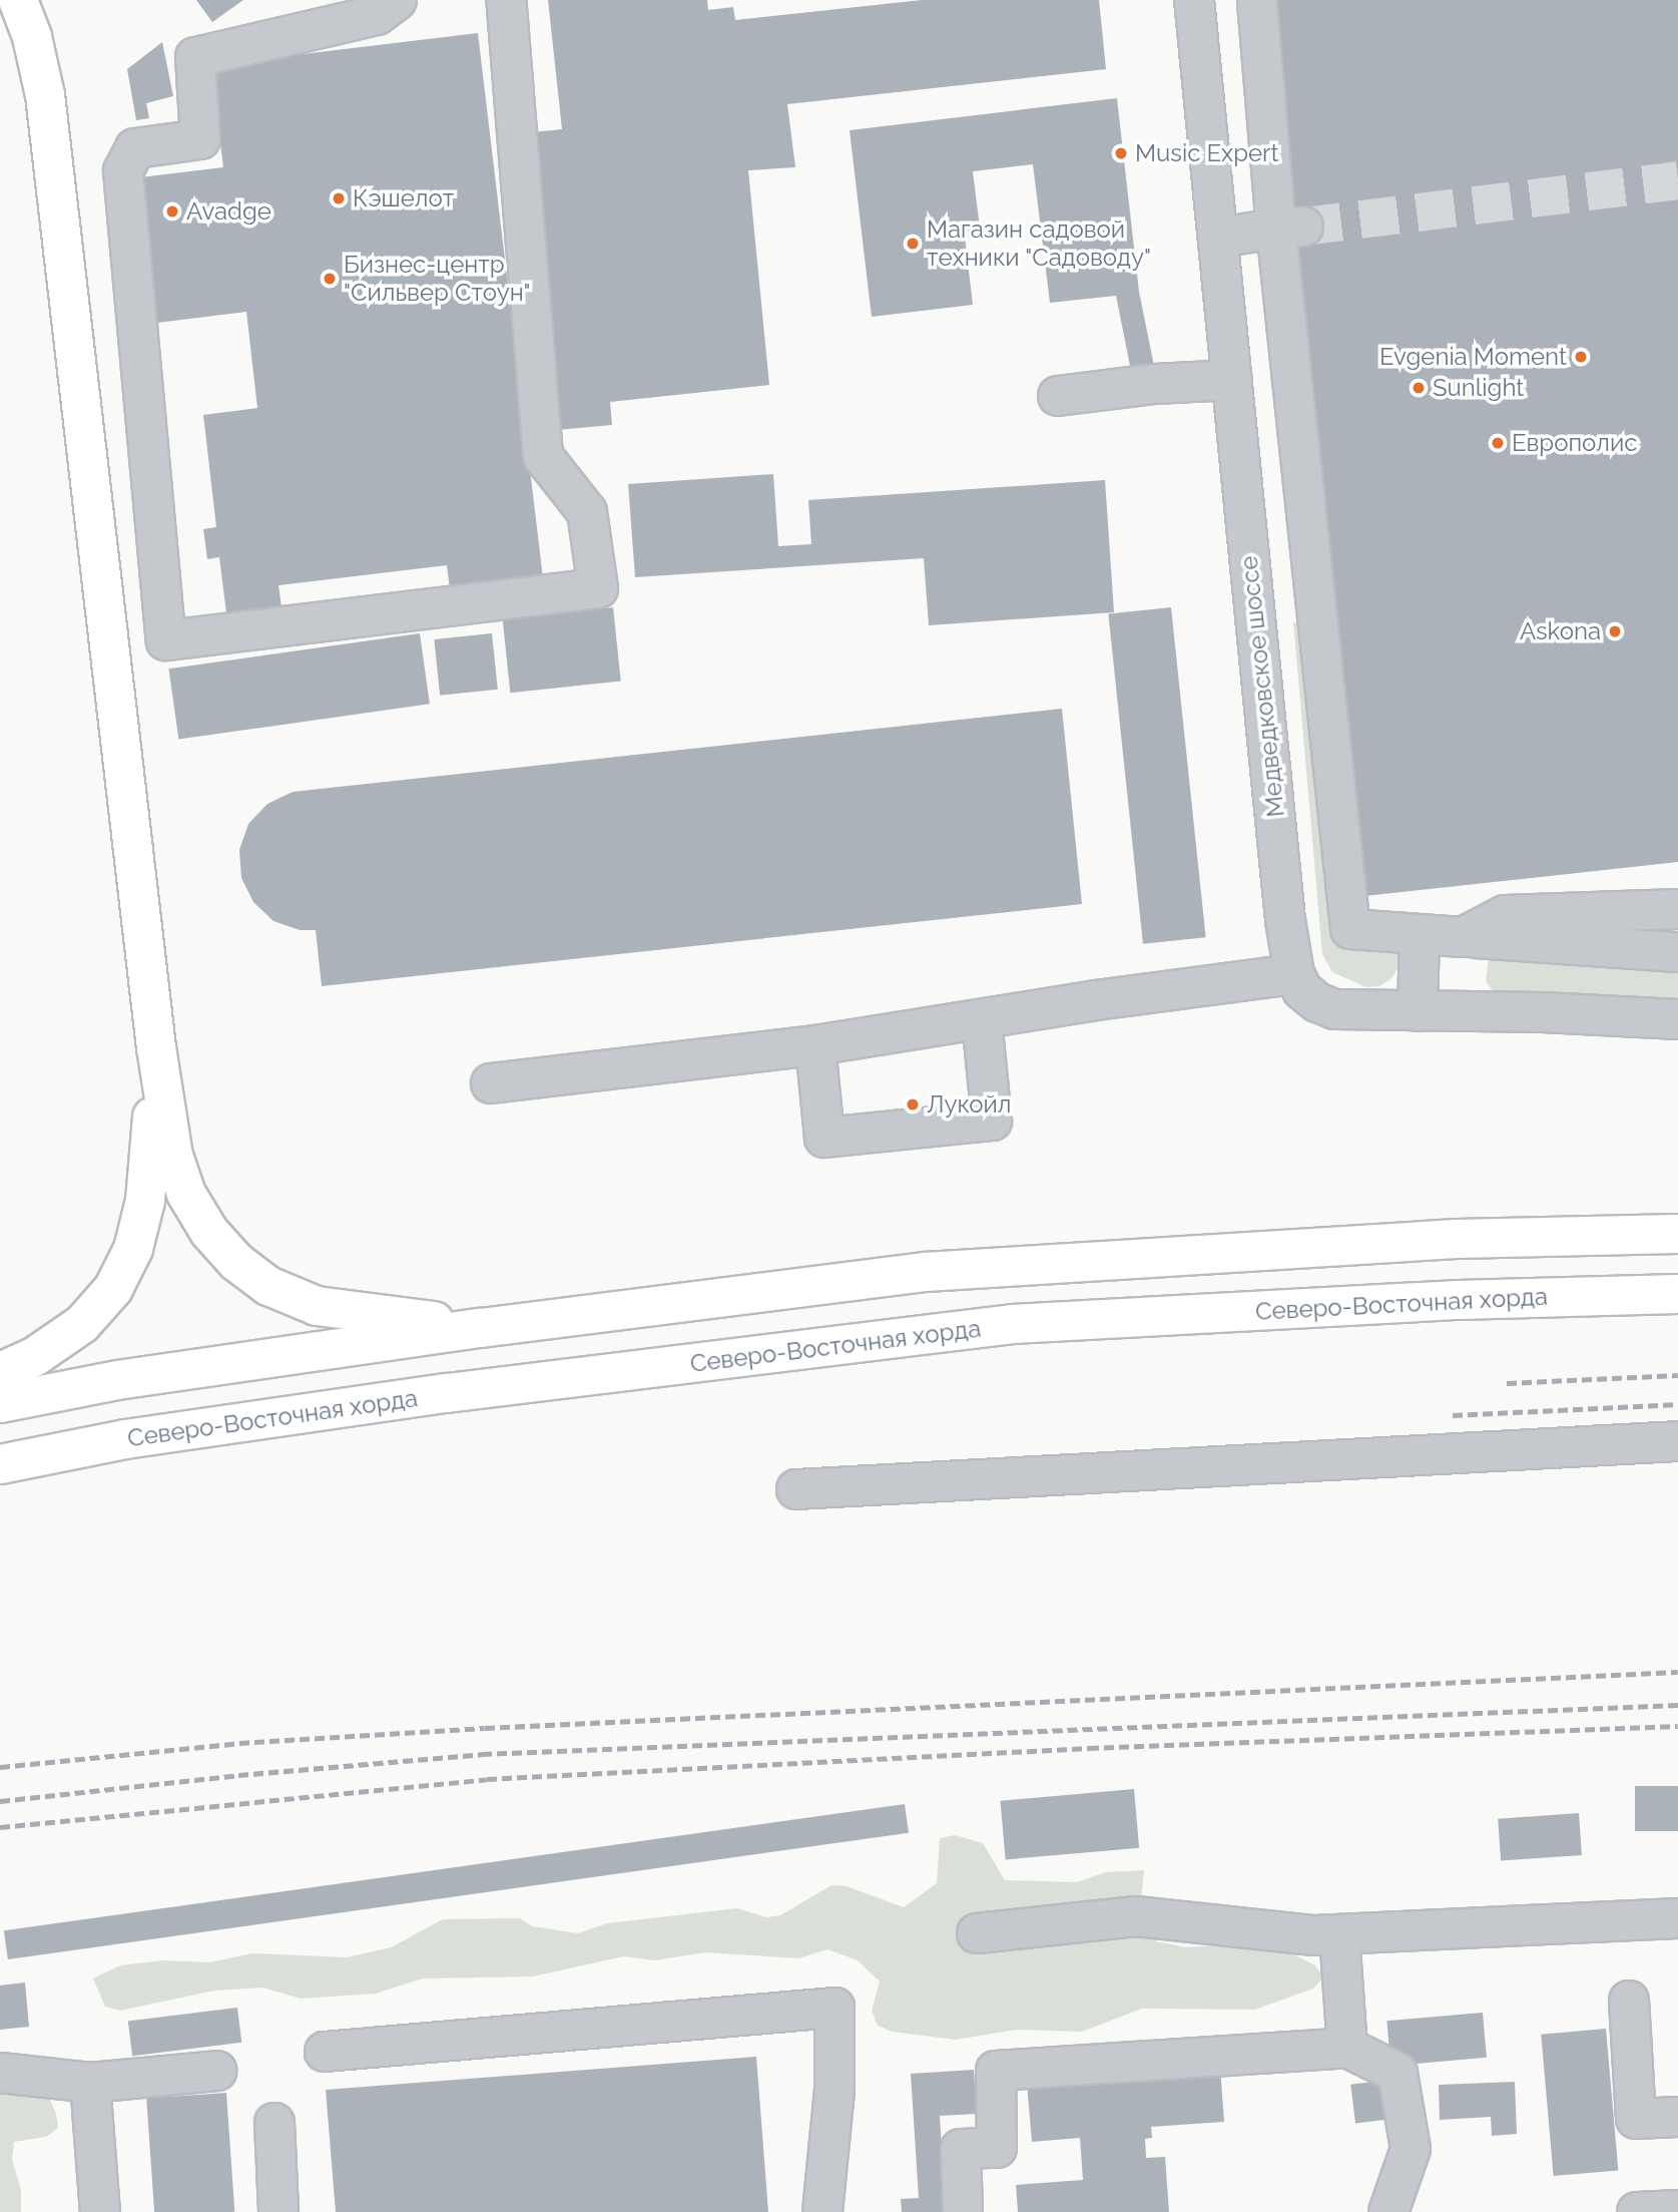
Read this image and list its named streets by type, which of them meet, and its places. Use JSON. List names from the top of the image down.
{
  "streets": {
    "main road": ["Северо-Восточная хорда"],
    "street": ["Медведковское шоссе"]
  },
  "places": [
    "Music Expert",
    "Кэшелот",
    "Avadge",
    "Магазин садовой техники \"Садоводу\"",
    "Бизнес-центр \"Сильвер Стоун\"",
    "Evgenia Moment",
    "Sunlight",
    "Европолис",
    "Askona",
    "Лукойл"
  ]
}
